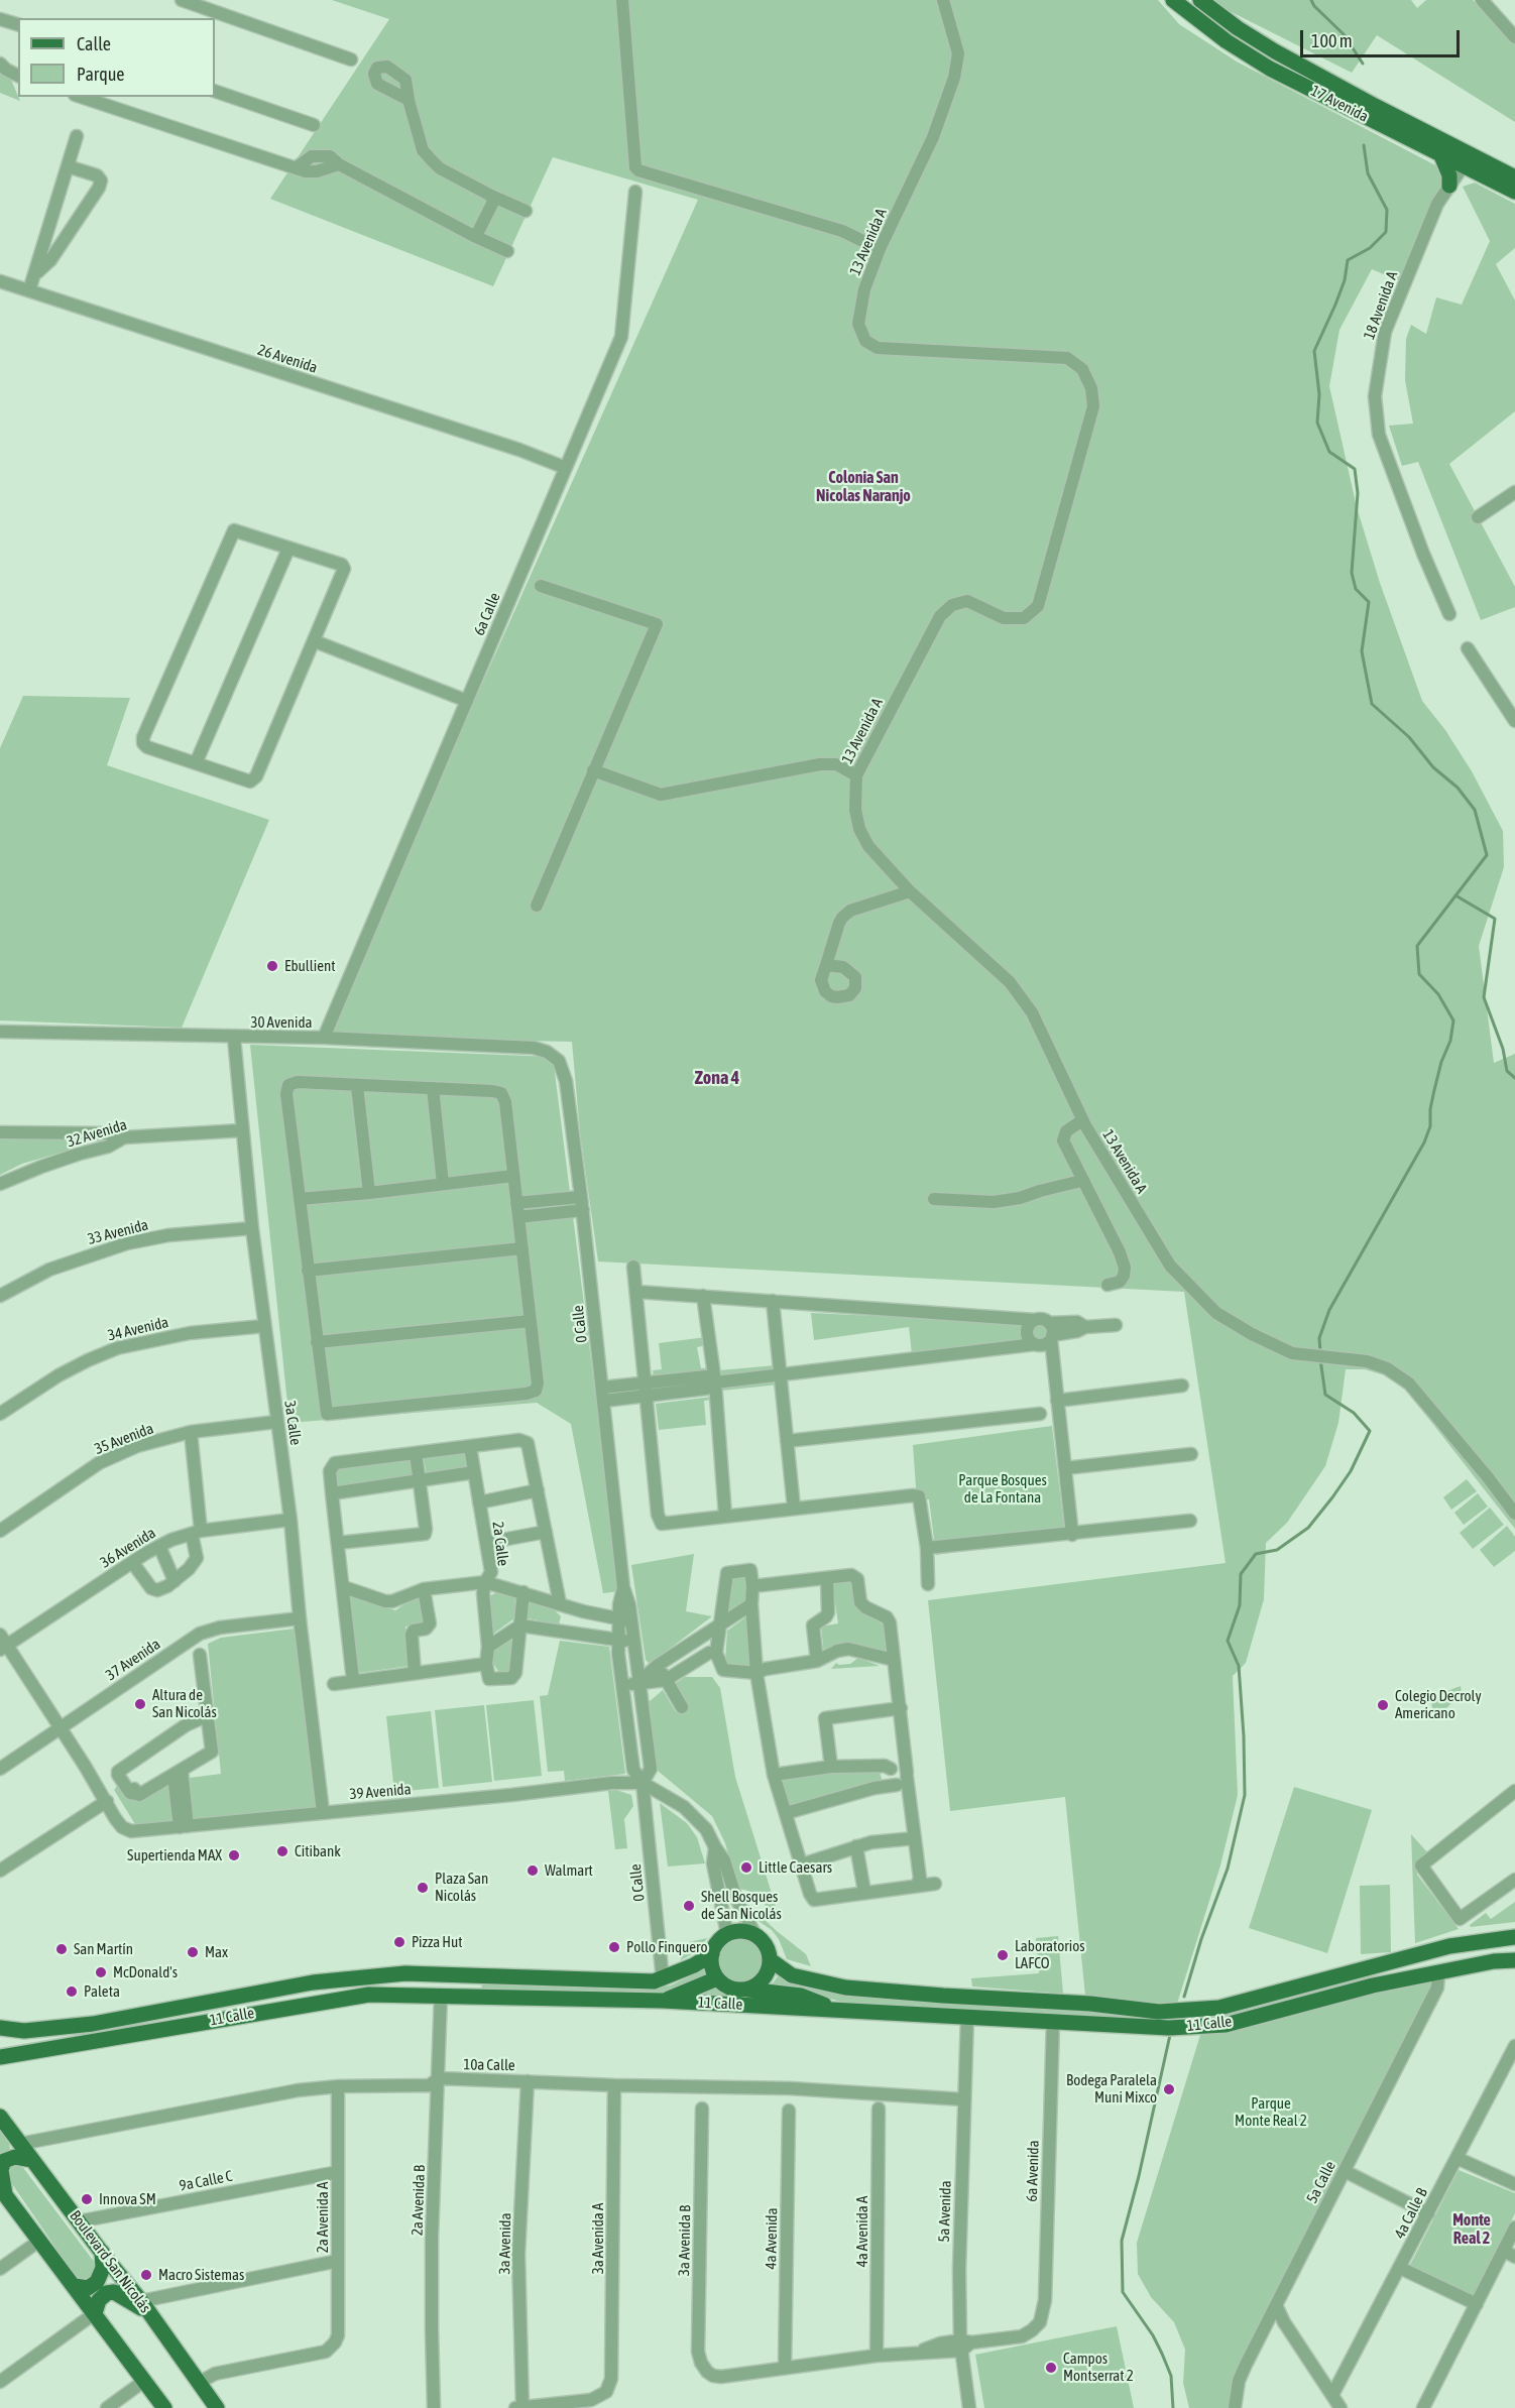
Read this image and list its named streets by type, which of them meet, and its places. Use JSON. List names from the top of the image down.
{
  "streets": {
    "main road": ["17 Avenida", "11 Calle", "Boulevard San Nicolás"],
    "street": [
      "13 Avenida A",
      "18 Avenida A",
      "26 Avenida",
      "6a Calle",
      "30 Avenida",
      "32 Avenida",
      "33 Avenida",
      "0 Calle",
      "34 Avenida",
      "3a Calle",
      "35 Avenida",
      "2a Calle",
      "36 Avenida",
      "37 Avenida",
      "39 Avenida",
      "10a Calle",
      "6a Avenida",
      "9a Calle C",
      "5a Calle",
      "2a Avenida B",
      "5a Avenida",
      "4a Calle B",
      "2a Avenida A",
      "4a Avenida A",
      "3a Avenida A",
      "4a Avenida",
      "3a Avenida B",
      "3a Avenida"
    ]
  },
  "crossings": [
    ["17 Avenida", "18 Avenida A"],
    ["26 Avenida", "6a Calle"],
    ["6a Calle", "30 Avenida"],
    ["30 Avenida", "0 Calle"],
    ["30 Avenida", "3a Calle"],
    ["32 Avenida", "3a Calle"],
    ["33 Avenida", "3a Calle"],
    ["0 Calle", "39 Avenida"],
    ["0 Calle", "11 Calle"],
    ["34 Avenida", "3a Calle"],
    ["3a Calle", "35 Avenida"],
    ["3a Calle", "36 Avenida"],
    ["3a Calle", "37 Avenida"],
    ["3a Calle", "39 Avenida"],
    ["11 Calle", "6a Avenida"],
    ["11 Calle", "5a Calle"],
    ["11 Calle", "2a Avenida B"],
    ["11 Calle", "5a Avenida"],
    ["10a Calle", "2a Avenida B"],
    ["10a Calle", "5a Avenida"],
    ["10a Calle", "2a Avenida A"],
    ["10a Calle", "3a Avenida A"],
    ["10a Calle", "3a Avenida"],
    ["10a Calle", "Boulevard San Nicolás"],
    ["6a Avenida", "5a Avenida"],
    ["9a Calle C", "2a Avenida A"],
    ["9a Calle C", "Boulevard San Nicolás"],
    ["2a Avenida A", "Boulevard San Nicolás"],
    ["3a Avenida A", "3a Avenida"],
    ["4a Avenida", "3a Avenida B"]
  ],
  "districts": ["Colonia San Nicolas Naranjo", "Zona 4", "Monte Real 2"],
  "parks": ["Parque Bosques de La Fontana", "Parque Monte Real 2"],
  "places": [
    "Ebullient",
    "Altura de San Nicolás",
    "Colegio Decroly Americano",
    "Citibank",
    "Supertienda MAX",
    "Little Caesars",
    "Walmart",
    "Plaza San Nicolás",
    "Shell Bosques de San Nicolás",
    "Pizza Hut",
    "Pollo Finquero",
    "San Martín",
    "Max",
    "Laboratorios LAFCO",
    "McDonald's",
    "Paleta",
    "Bodega Paralela Muni Mixco",
    "Innova SM",
    "Macro Sistemas",
    "Campos Montserrat 2"
  ],
  "legend": ["Calle", "Parque"],
  "scale_bar": "100 m"
}
